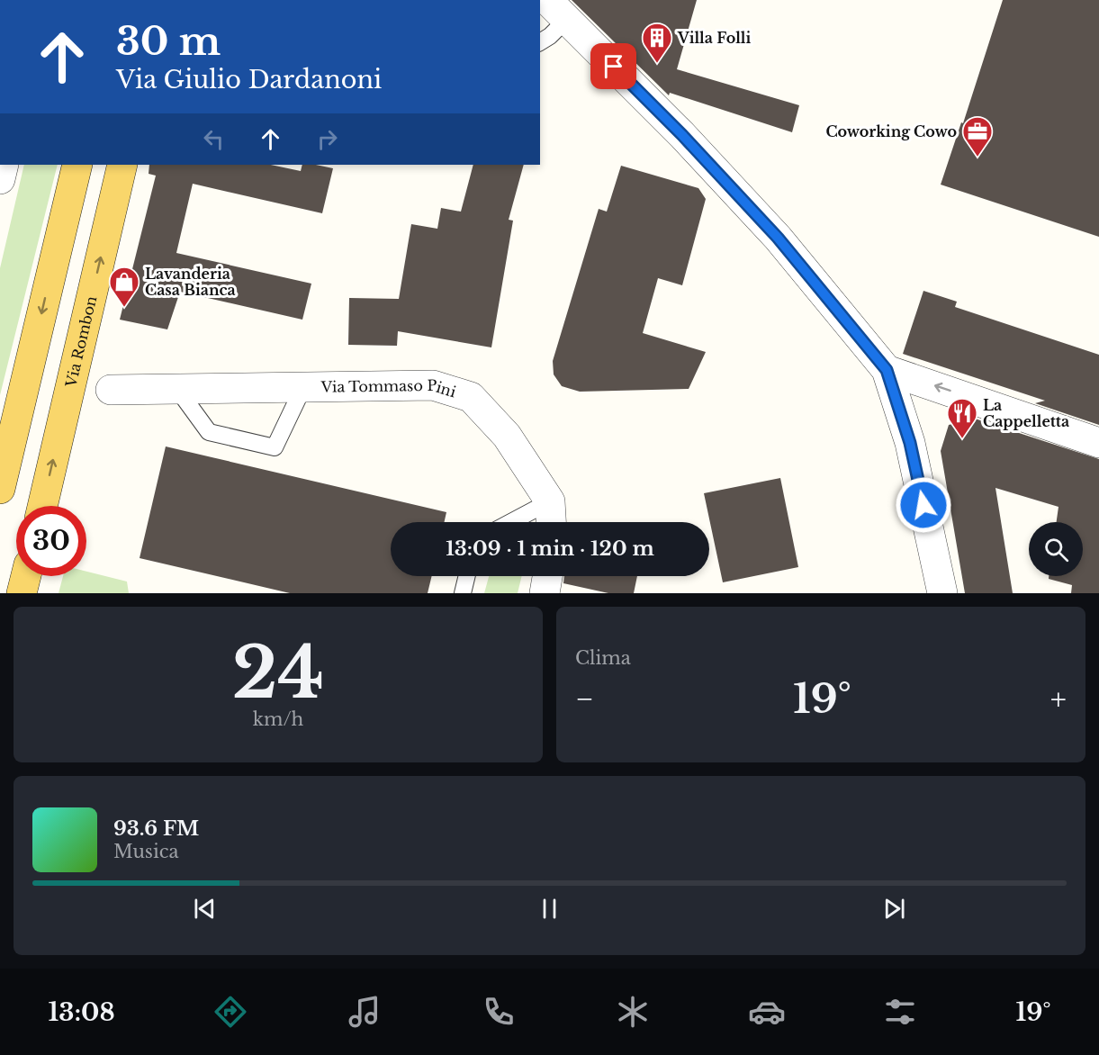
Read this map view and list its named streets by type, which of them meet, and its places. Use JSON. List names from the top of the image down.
{
  "streets": {
    "main road": ["Via Rombon"],
    "street": ["Via Tommaso Pini"]
  },
  "places": {
    "building": ["Villa Folli"],
    "office": ["Coworking Cowo"],
    "shop": ["Lavanderia Casa Bianca"],
    "restaurant": ["La Cappelletta"]
  },
  "page": {
    "turn": ["30 m", "Via Giulio Dardanoni"],
    "limit": "30",
    "trip": "13:09 · 1 min · 120 m",
    "tile": [
      ["24", "km/h"],
      "Clima"
    ],
    "heat": ["−", "19°", "+"],
    "song": ["93.6 FM", "Musica"],
    "tabs": ["13:08", "19°"]
  }
}
